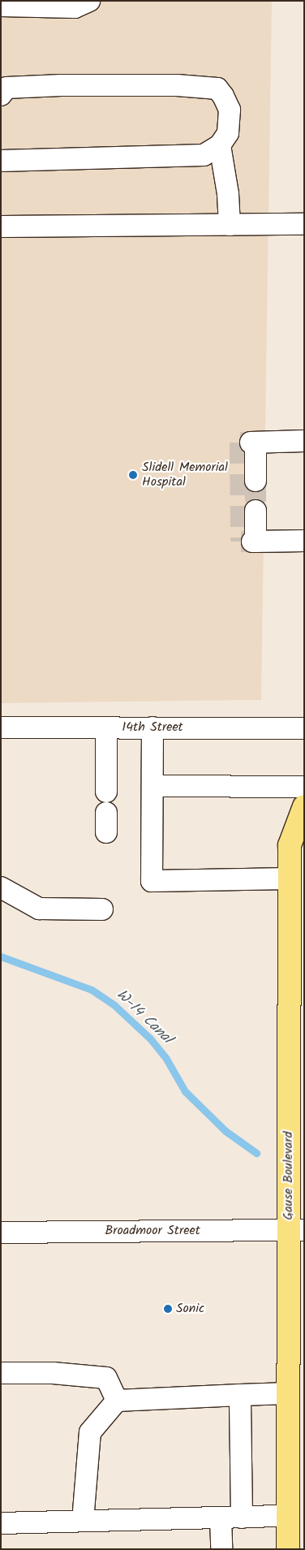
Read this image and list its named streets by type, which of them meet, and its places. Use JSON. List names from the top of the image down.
{
  "streets": {
    "main road": ["Gause Boulevard"],
    "street": ["14th Street", "Broadmoor Street"]
  },
  "crossings": [
    ["Gause Boulevard", "Broadmoor Street"]
  ],
  "water": ["W-14 Canal"],
  "places": ["Slidell Memorial Hospital", "Sonic"]
}
